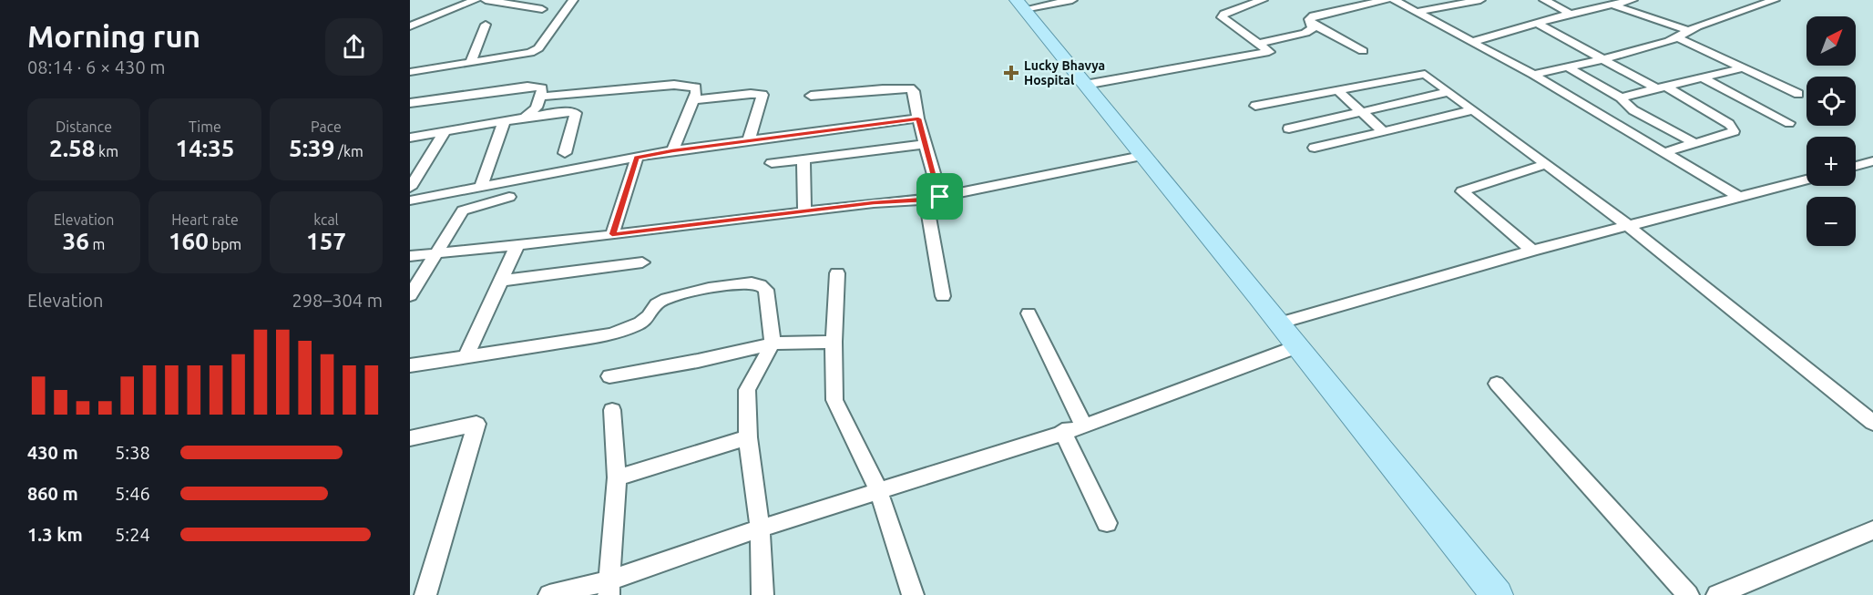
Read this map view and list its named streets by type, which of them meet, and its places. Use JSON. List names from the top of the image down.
{
  "places": {
    "health": ["Lucky Bhavya Hospital"]
  },
  "north": "top right",
  "page": {
    "heading": ["Morning run", "08:14 · 6 × 430 m"],
    "map_buttons": ["+", "−"],
    "stats": [
      ["Distance", "2.58 km"],
      ["Time", "14:35"],
      ["Pace", "5:39 /km"],
      ["Elevation", "36 m"],
      ["Heart rate", "160 bpm"],
      ["kcal", "157"]
    ],
    "chart": ["Elevation", "298–304 m"],
    "list": [
      {
        "name": "430 m",
        "note": "5:38"
      },
      {
        "name": "860 m",
        "note": "5:46"
      },
      {
        "name": "1.3 km",
        "note": "5:24"
      }
    ]
  }
}
